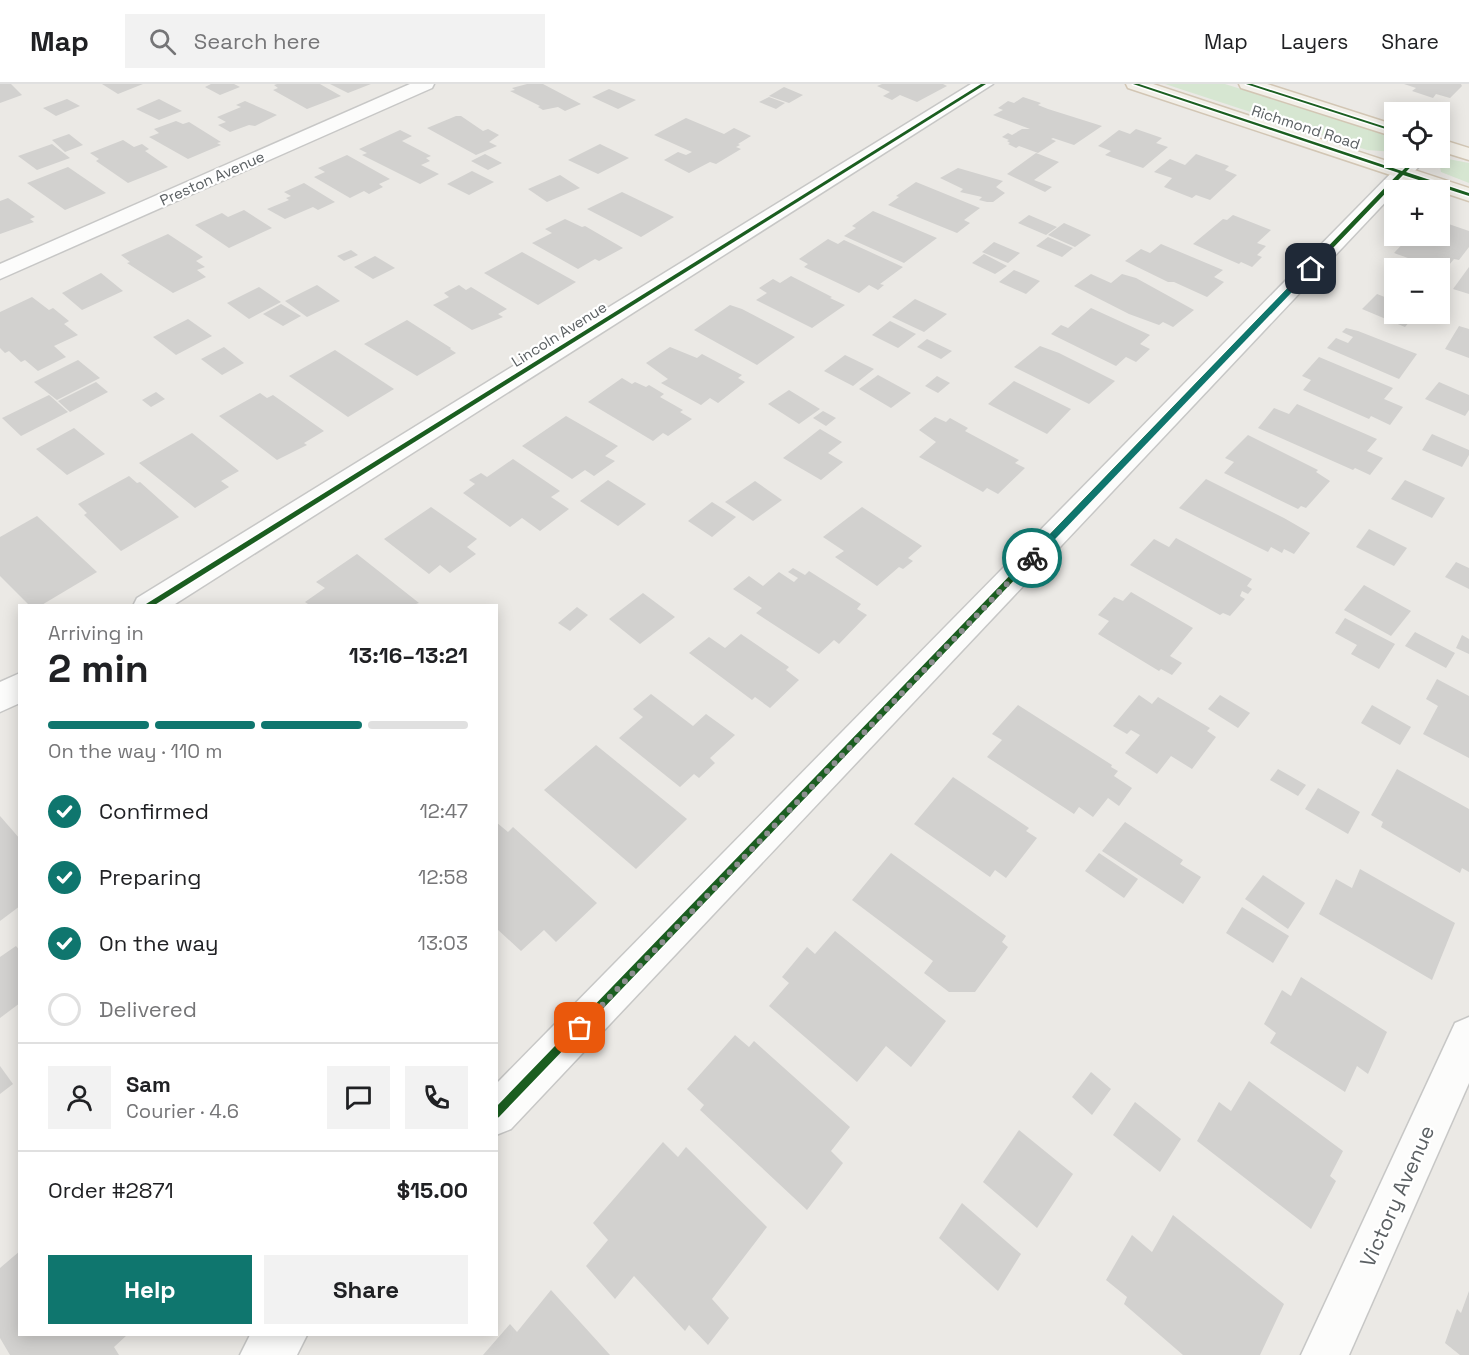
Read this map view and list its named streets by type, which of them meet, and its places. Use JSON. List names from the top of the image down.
{
  "streets": {
    "main road": ["Richmond Road"],
    "street": ["Preston Avenue", "Lincoln Avenue", "Victory Avenue"]
  },
  "page": {
    "header": "Map",
    "search": "Search here",
    "nav": ["Map", "Layers", "Share"],
    "map_buttons": ["+", "−"],
    "heading": ["2 min", "Arriving in", "13:16–13:21"],
    "panel": [
      "Sam",
      "Courier · 4.6",
      "Order #2871",
      "$15.00"
    ],
    "bar": "On the way · 110 m",
    "list": [
      ["Confirmed", "12:47"],
      ["Preparing", "12:58"],
      ["On the way", "13:03"],
      "Delivered"
    ],
    "buttons": ["Help", "Share"]
  }
}
